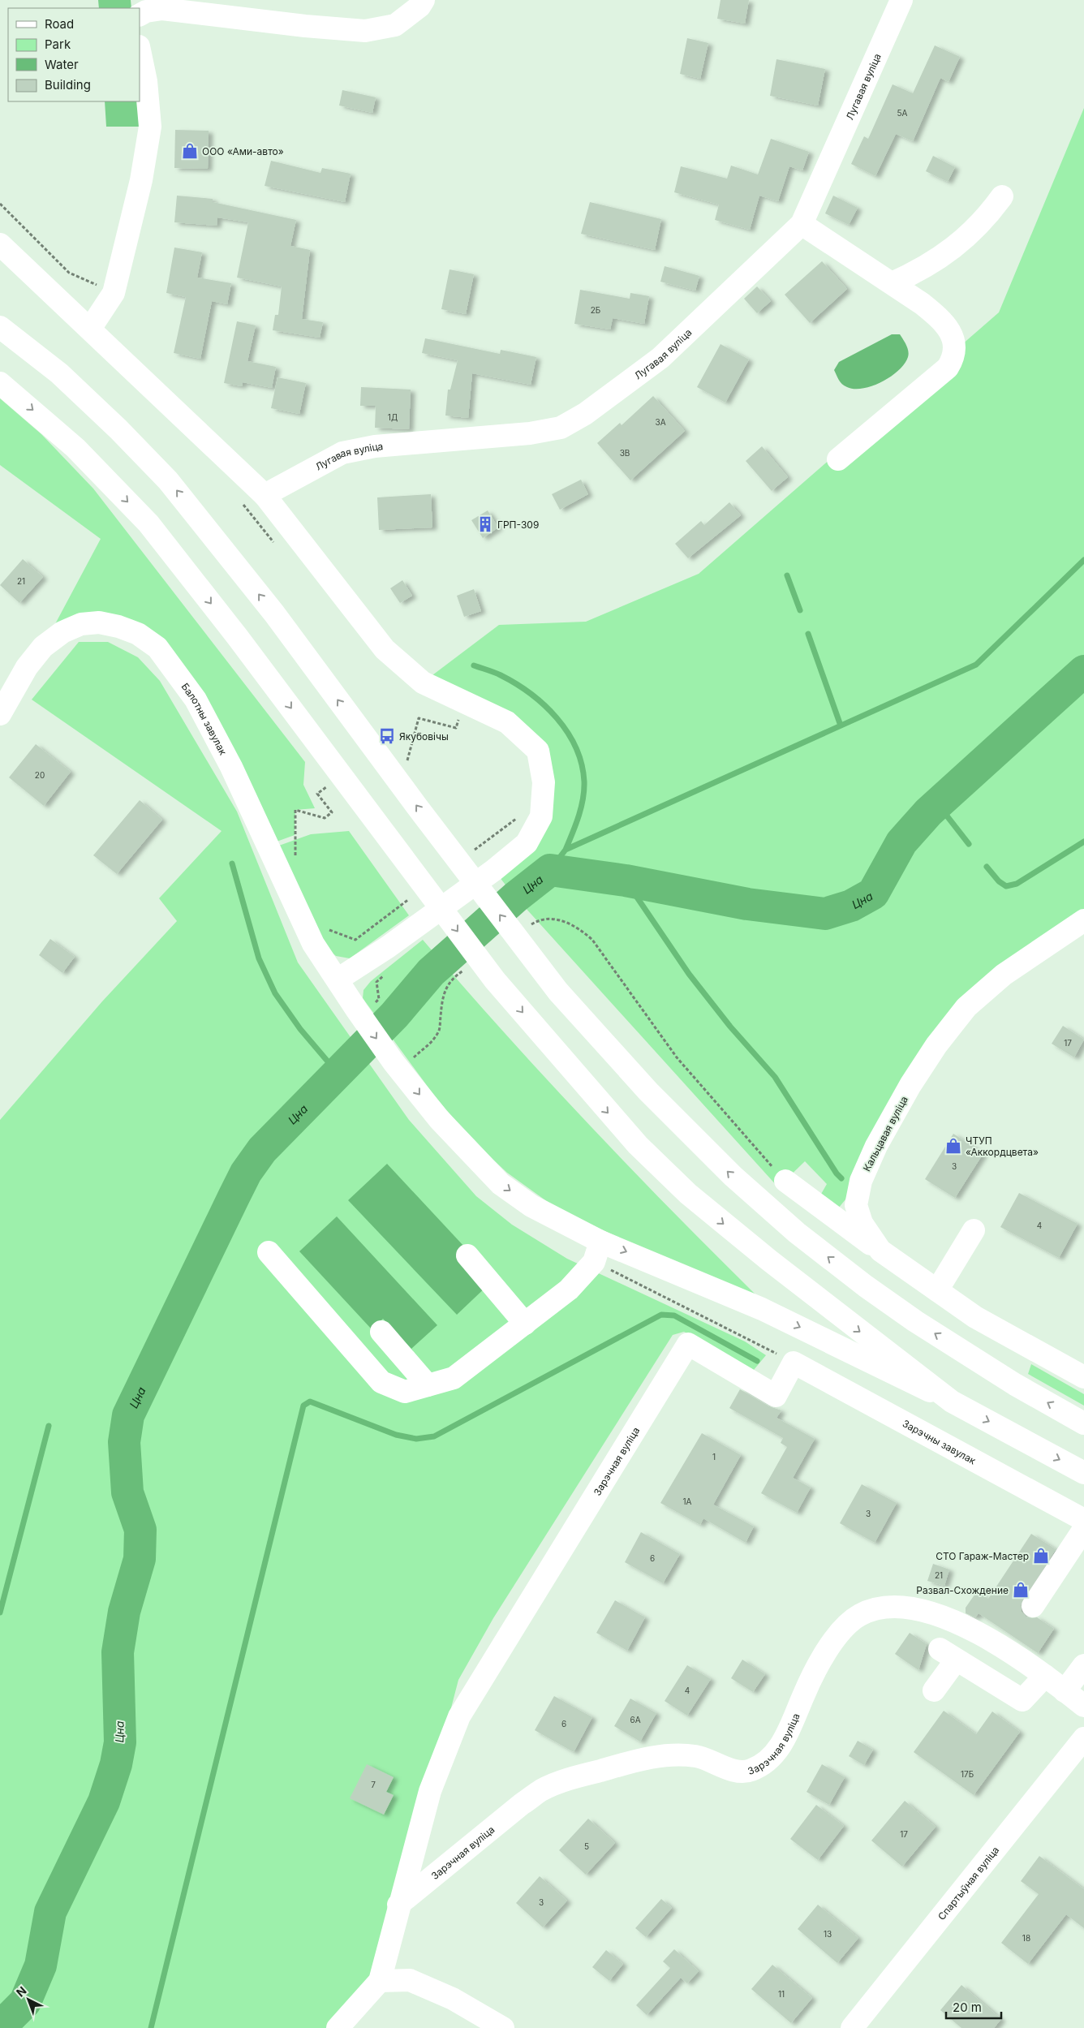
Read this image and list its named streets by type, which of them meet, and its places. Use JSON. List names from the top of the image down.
{
  "streets": {
    "main road": [
      "Лугавая вуліца",
      "Балотны завулак",
      "Кальцавая вуліца",
      "Зарэчны завулак",
      "Зарэчная вуліца",
      "Спартыўная вуліца"
    ]
  },
  "crossings": [
    ["Зарэчны завулак", "Зарэчная вуліца"]
  ],
  "water": ["Цна"],
  "places": {
    "shop": [
      "ООО «Ами-авто»",
      "ЧТУП «Аккордцвета»",
      "СТО Гараж-Мастер",
      "Развал-Схождение"
    ],
    "building": ["ГРП-309"],
    "bus stop": ["Якубовічы"]
  },
  "house_numbers": [
    "5А",
    "2Б",
    "1Д",
    "3А",
    "3В",
    "21",
    "20",
    "17",
    "3",
    "4",
    "1",
    "1А",
    "3",
    "6",
    "21",
    "4",
    "6A",
    "6",
    "17Б",
    "7",
    "17",
    "5",
    "3",
    "13",
    "18",
    "11"
  ],
  "legend": [
    "Road",
    "Park",
    "Water",
    "Building"
  ],
  "scale_bar": "20 m",
  "north": "top left"
}
